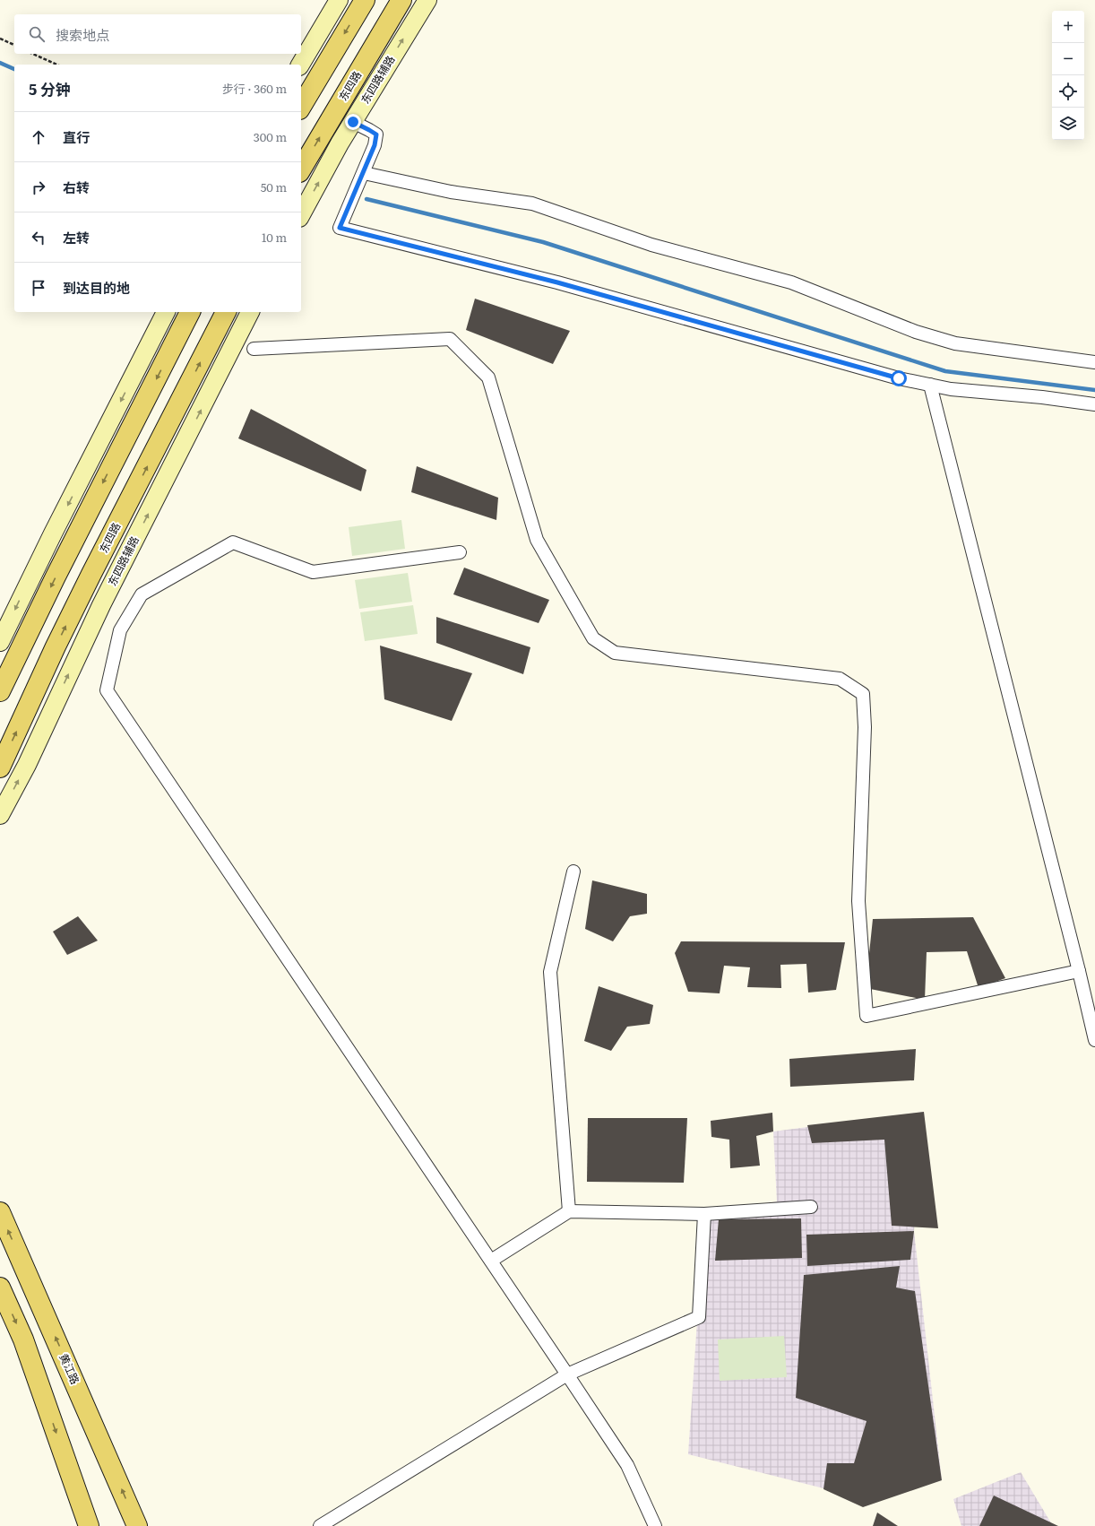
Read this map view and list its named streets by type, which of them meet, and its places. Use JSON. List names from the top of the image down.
{
  "streets": {
    "main road": ["东四路辅路", "东四路", "黄江路"]
  },
  "page": {
    "map_buttons": ["+", "−"],
    "search": "搜索地点",
    "heading": ["5 分钟", "步行 · 360 m"],
    "list": [
      ["直行", "300 m"],
      ["右转", "50 m"],
      ["左转", "10 m"],
      "到达目的地"
    ]
  }
}
